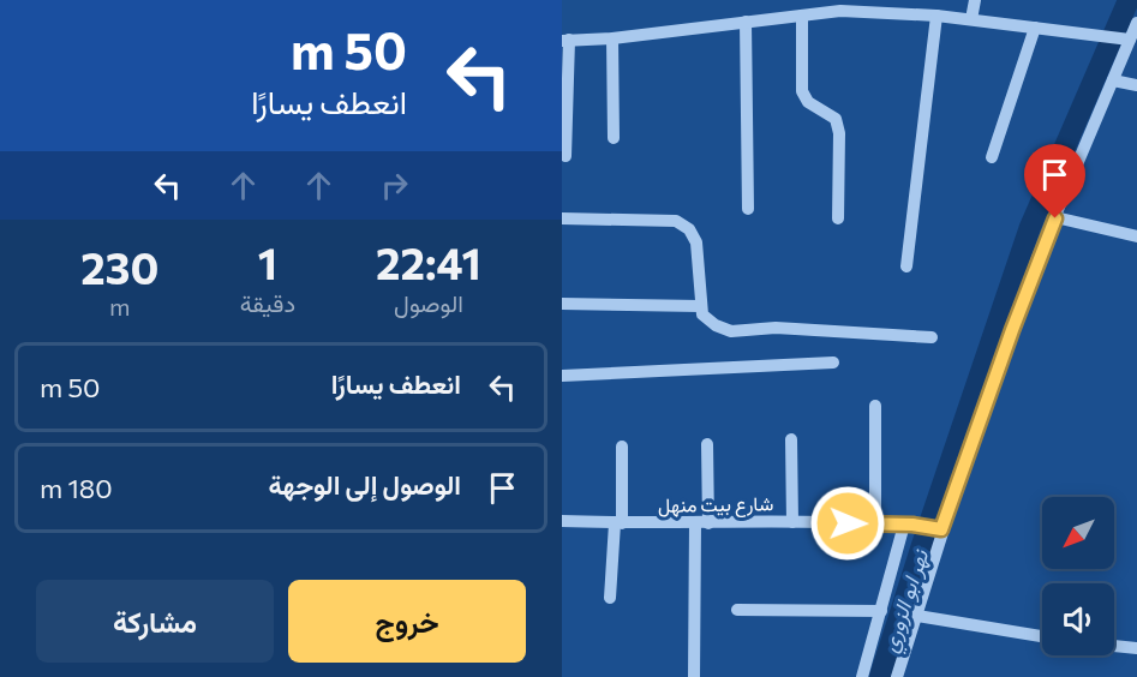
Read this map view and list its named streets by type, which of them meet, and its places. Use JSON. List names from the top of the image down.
{
  "streets": {
    "street": ["شارع بيت منهل"]
  },
  "water": ["نهر ابو الزوري"],
  "north": "bottom left",
  "page": {
    "turn": ["50 m", "انعطف يسارًا"],
    "eta": [
      "22:41",
      "الوصول",
      "1",
      "دقيقة",
      "230",
      "m"
    ],
    "list": [
      {
        "name": "انعطف يسارًا",
        "value": "50 m"
      },
      {
        "name": "الوصول إلى الوجهة",
        "value": "180 m"
      }
    ],
    "buttons": ["خروج", "مشاركة"]
  }
}
